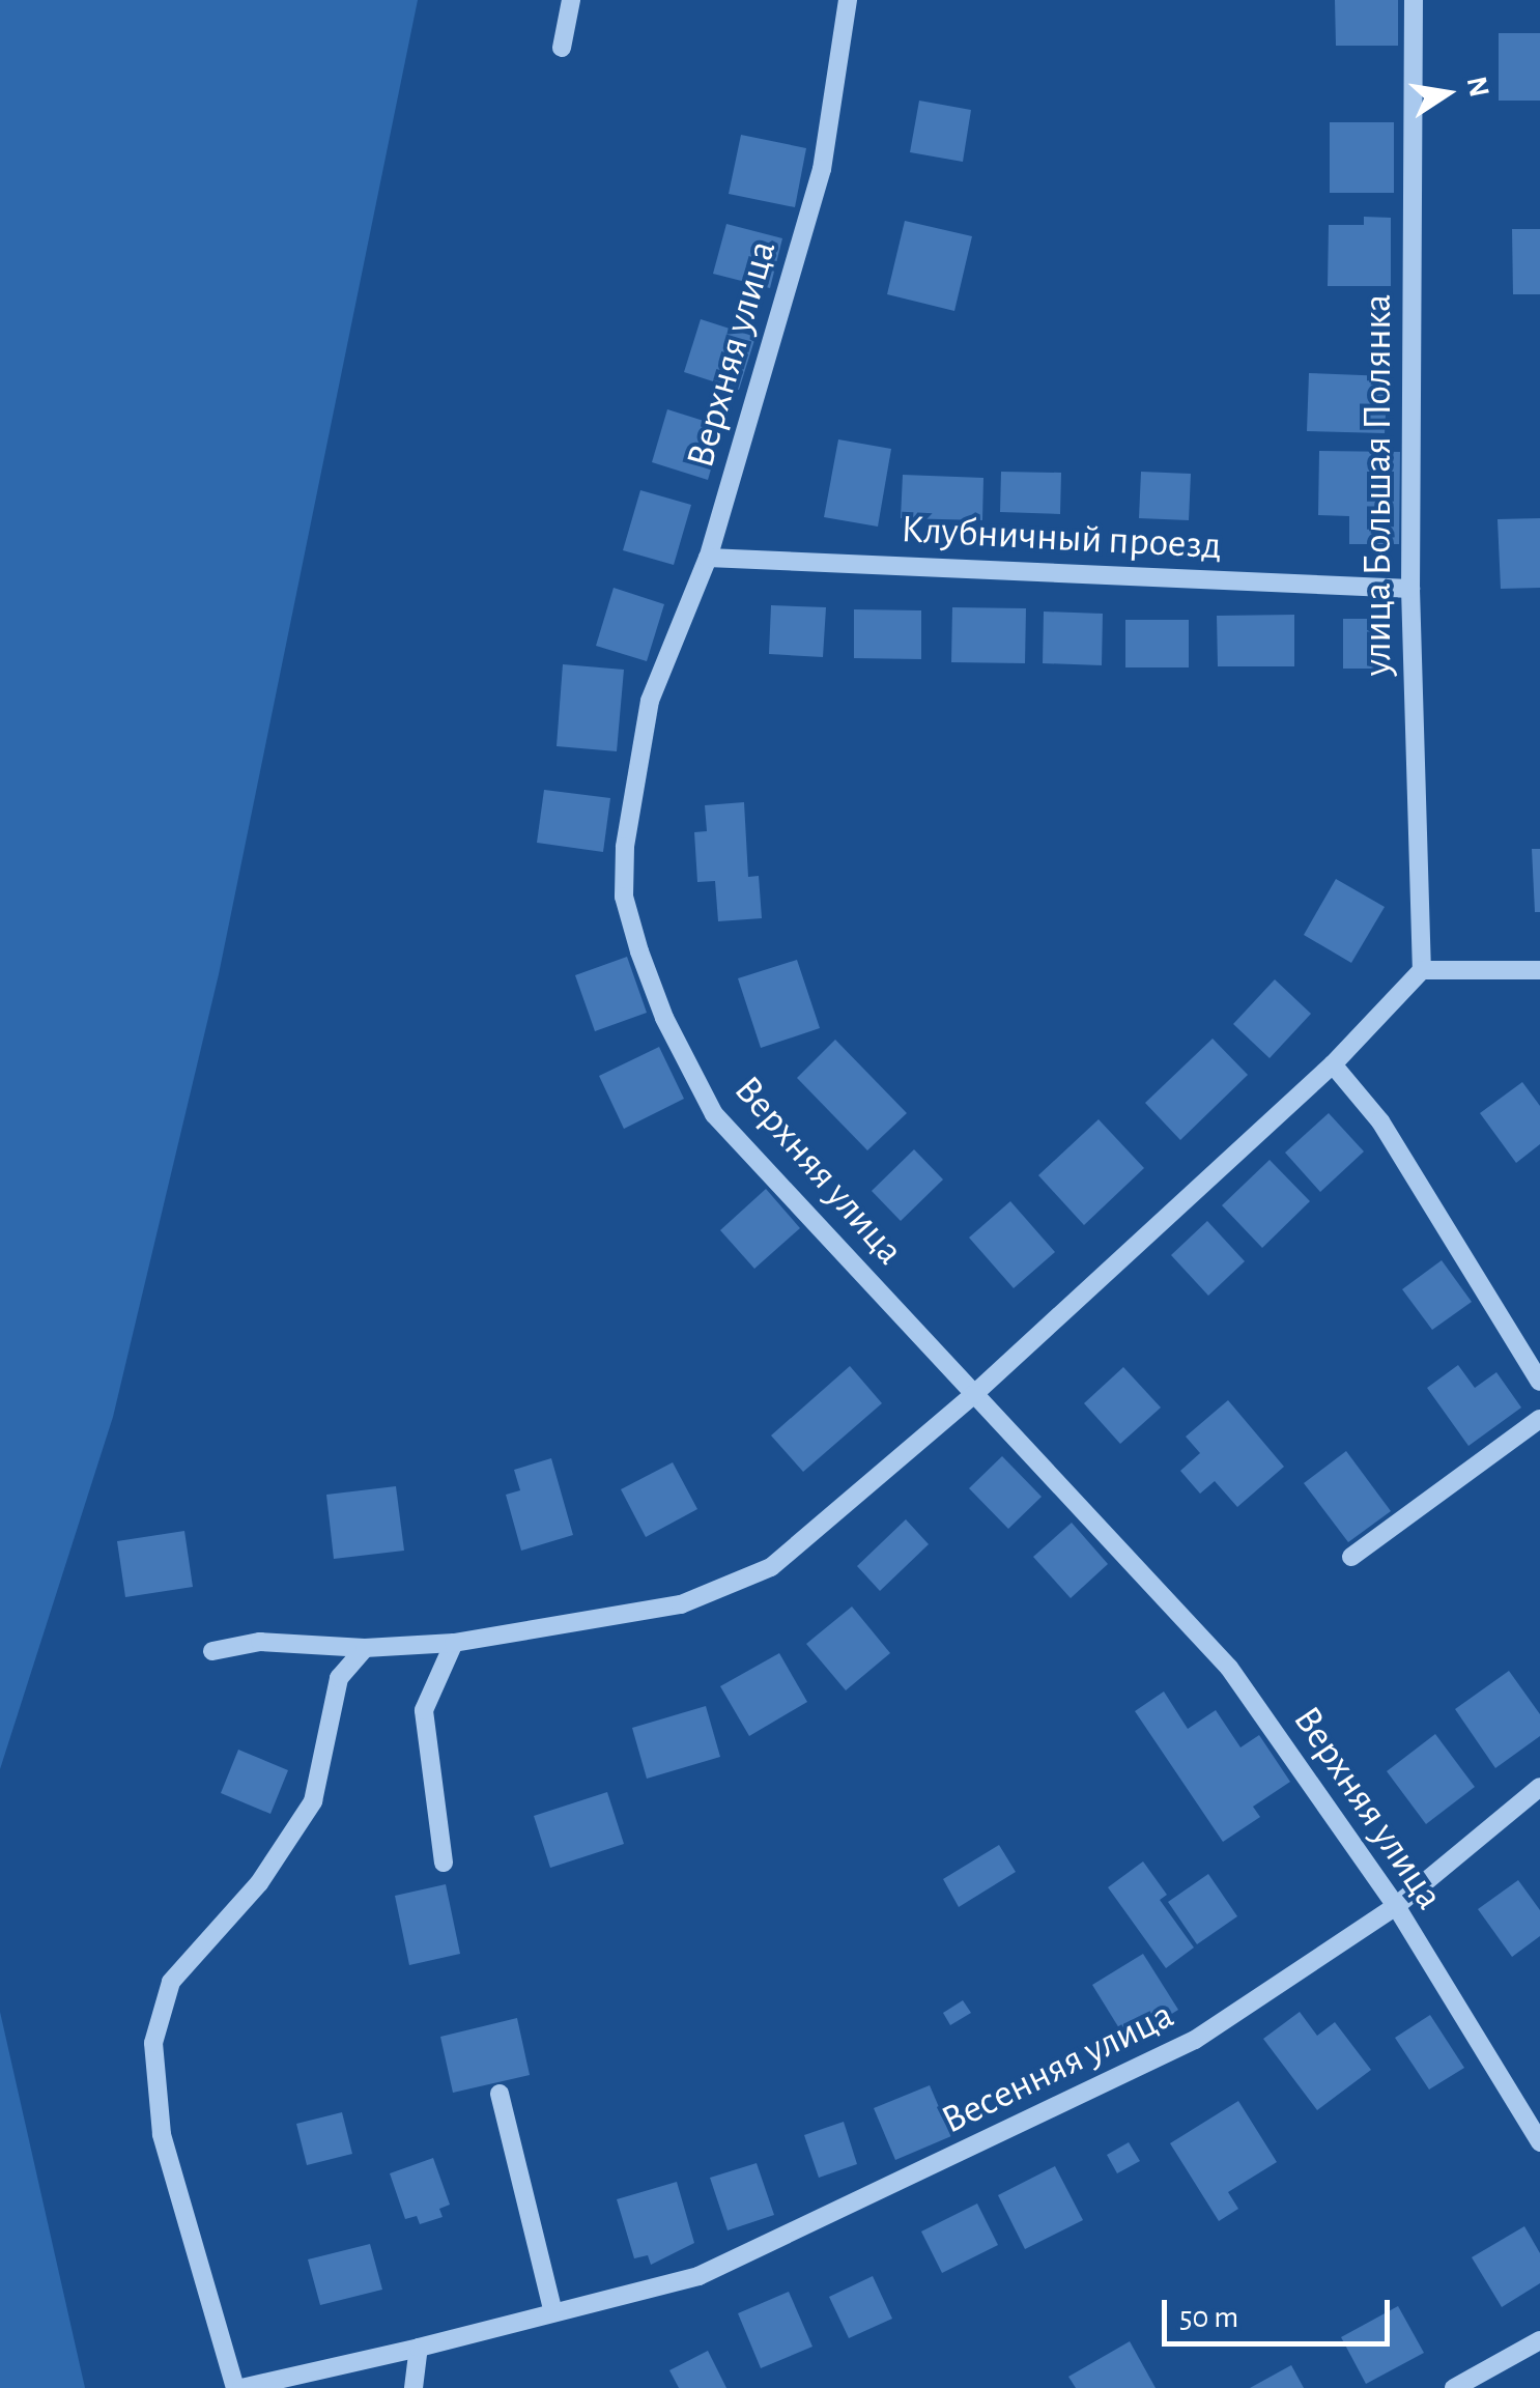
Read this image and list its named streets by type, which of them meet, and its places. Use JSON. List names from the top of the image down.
{
  "streets": {
    "street": [
      "Верхняя улица",
      "улица Большая Полянка",
      "Клубничный проезд",
      "Весенняя улица"
    ]
  },
  "crossings": [
    ["Верхняя улица", "Клубничный проезд"],
    ["Верхняя улица", "Весенняя улица"],
    ["улица Большая Полянка", "Клубничный проезд"]
  ],
  "scale_bar": "50 m",
  "north": "right"
}
